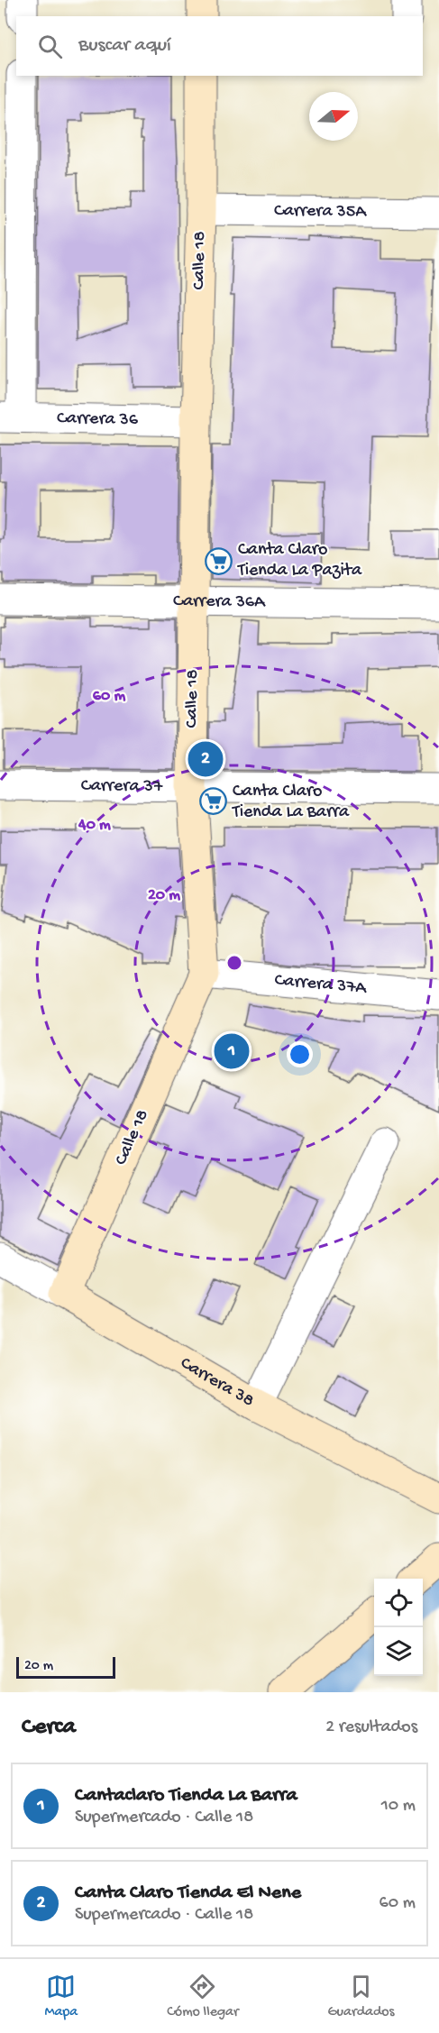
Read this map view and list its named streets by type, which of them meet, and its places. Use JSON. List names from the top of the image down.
{
  "streets": {
    "street": [
      "Carrera 35A",
      "Calle 18",
      "Carrera 36",
      "Carrera 36A",
      "Carrera 37",
      "Carrera 37A",
      "Carrera 38"
    ]
  },
  "crossings": [
    ["Carrera 35A", "Calle 18"],
    ["Calle 18", "Carrera 36"],
    ["Calle 18", "Carrera 36A"],
    ["Calle 18", "Carrera 37"],
    ["Calle 18", "Carrera 37A"],
    ["Calle 18", "Carrera 38"]
  ],
  "places": {
    "supermarket": ["Canta Claro Tienda La Pazita", "Canta Claro Tienda La Barra"]
  },
  "scale_bar": "20 m",
  "north": "right",
  "page": {
    "search": "Buscar aquí",
    "pins": ["2", "1"],
    "scale": "20 m",
    "heading": ["Cerca", "2 resultados"],
    "list": [
      {
        "mark": "1",
        "name": "Cantaclaro Tienda La Barra",
        "note": "Supermercado · Calle 18",
        "value": "10 m"
      },
      {
        "mark": "2",
        "name": "Canta Claro Tienda El Nene",
        "note": "Supermercado · Calle 18",
        "value": "60 m"
      }
    ],
    "nav": ["Mapa", "Cómo llegar", "Guardados"]
  },
  "rings": ["60 m", "40 m", "20 m"]
}
